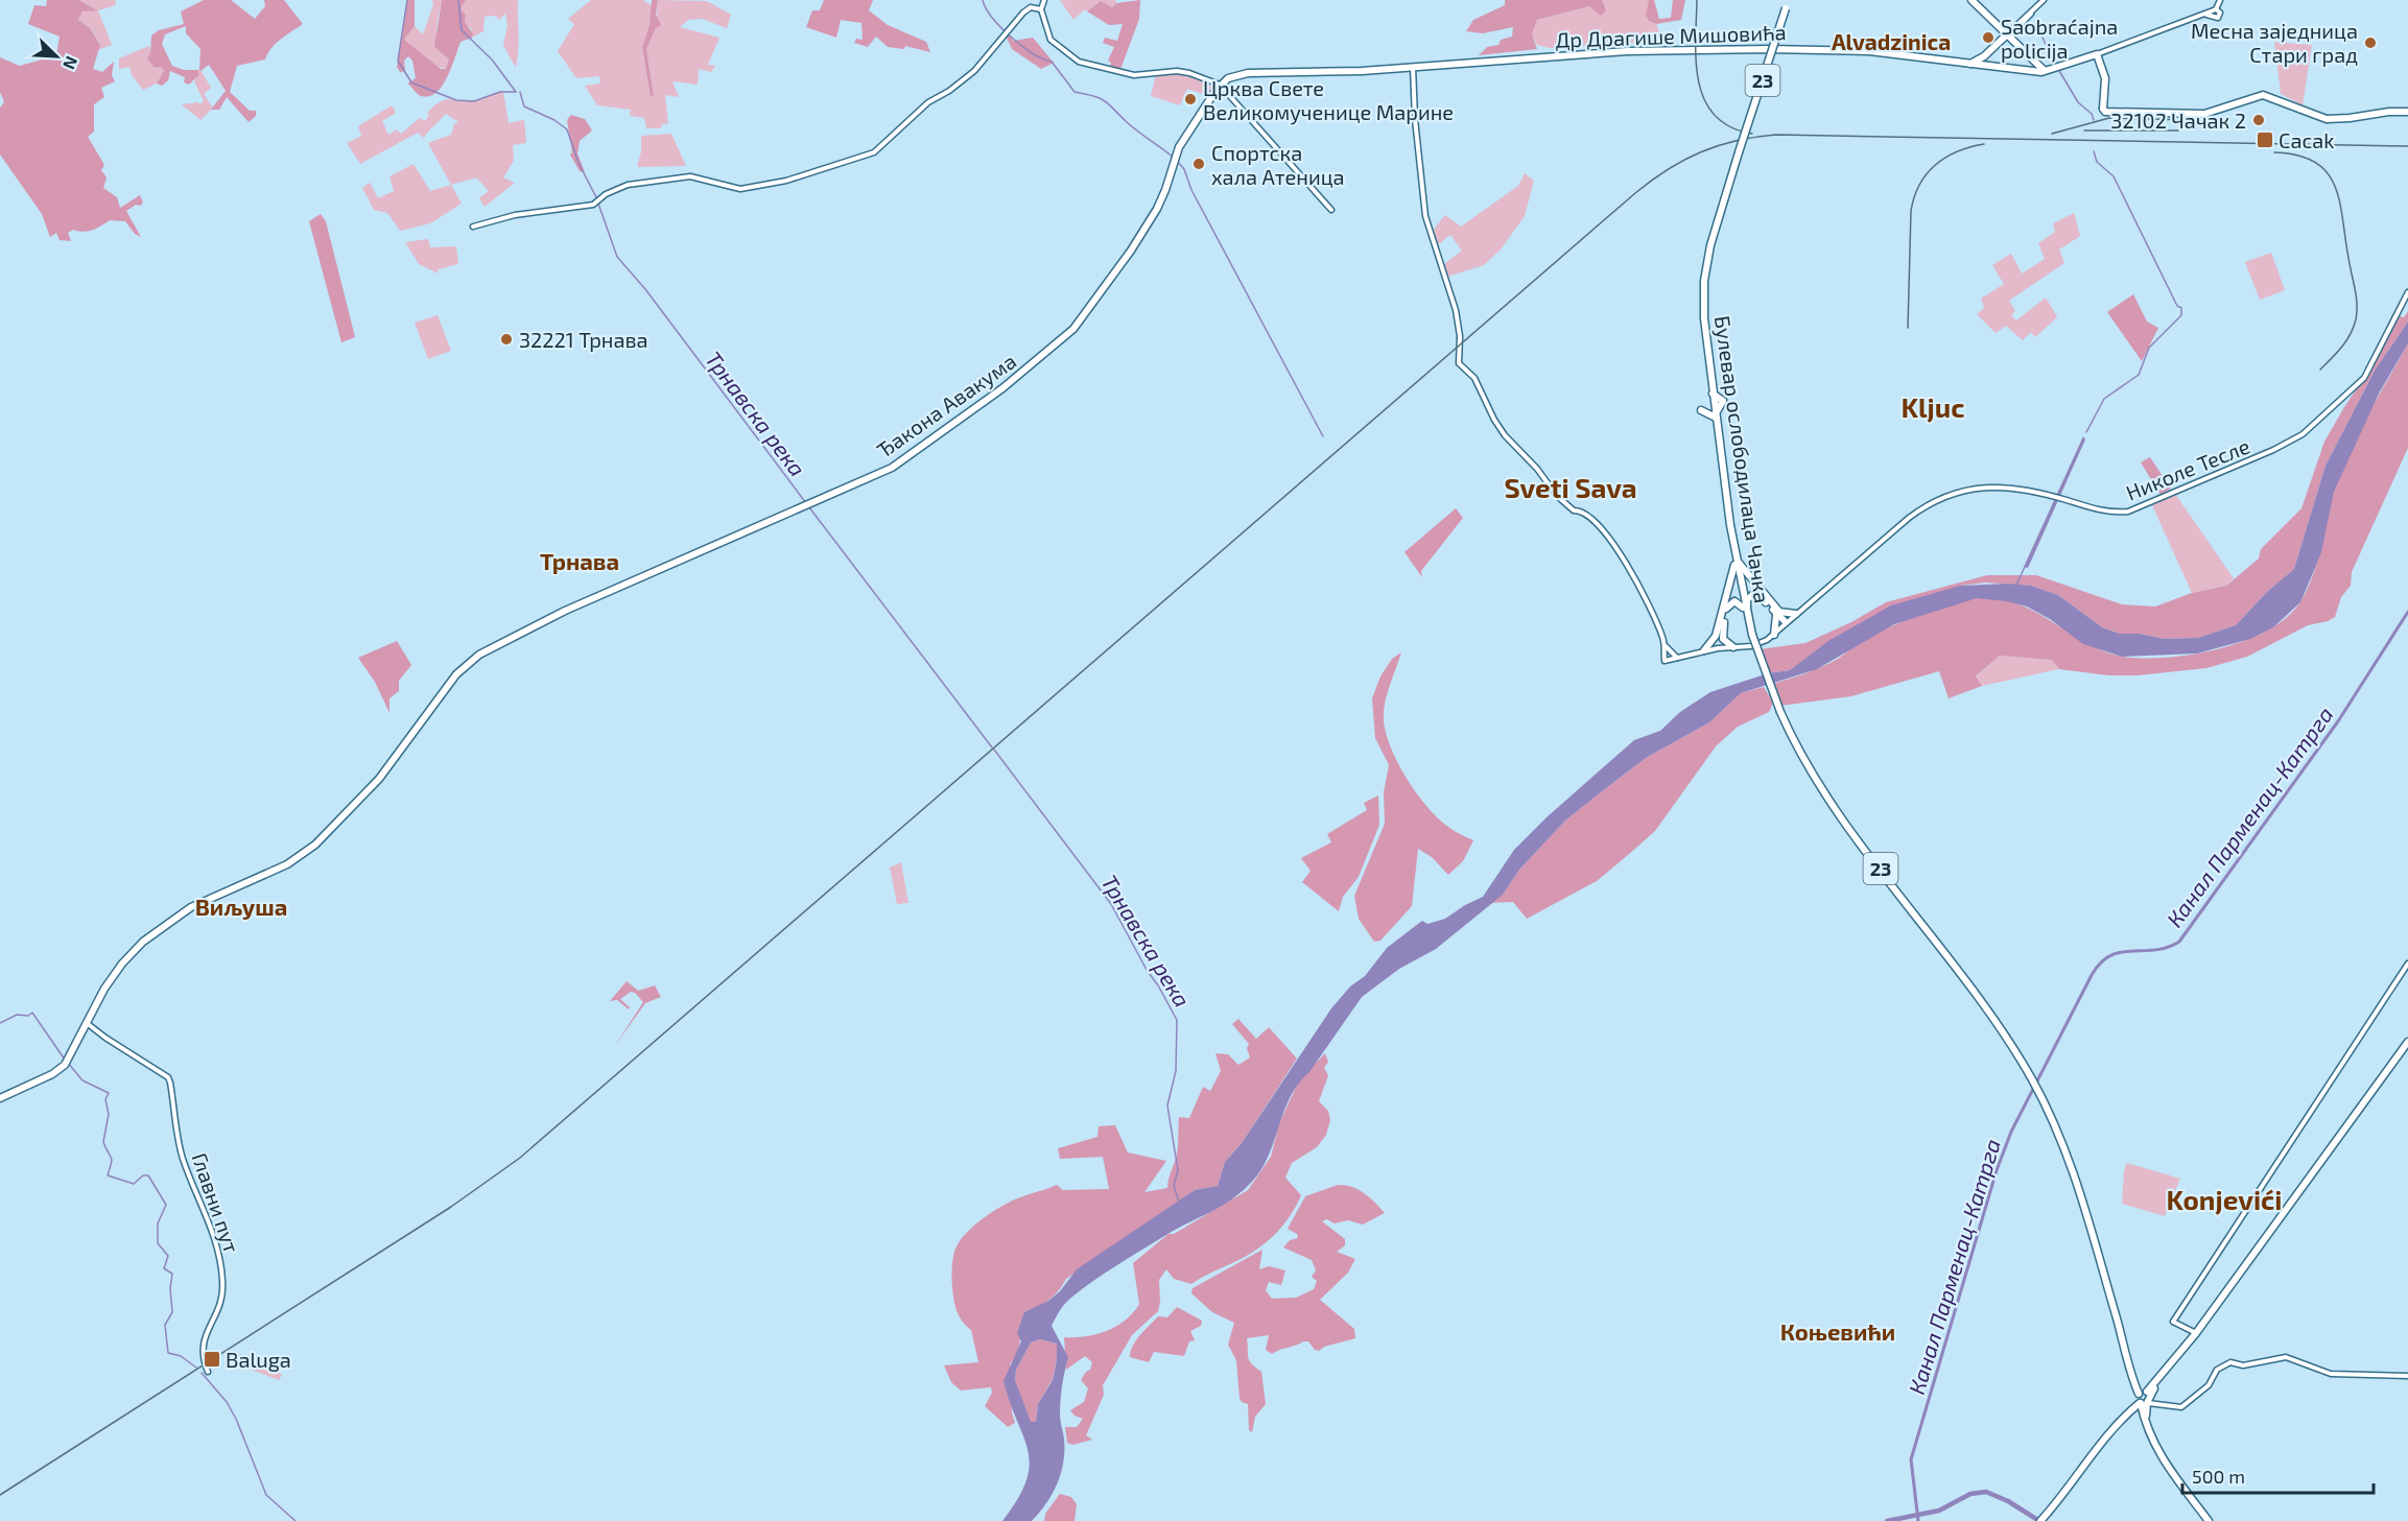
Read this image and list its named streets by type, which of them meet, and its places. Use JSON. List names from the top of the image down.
{
  "streets": {
    "main road": [
      "Др Драгише Мишовића",
      "23",
      "Ђакона Авакума",
      "Булевар ослободилаца Чачка"
    ],
    "street": ["Николе Тесле", "Главни пут"]
  },
  "crossings": [
    ["Др Драгише Мишовића", "Ђакона Авакума"],
    ["23", "Булевар ослободилаца Чачка"],
    ["Ђакона Авакума", "Главни пут"]
  ],
  "districts": [
    "Alvadzinica",
    "Kljuc",
    "Sveti Sava",
    "Трнава",
    "Виљуша",
    "Konjevići",
    "Коњевићи"
  ],
  "water": ["Трнавска река", "Канал Парменац-Катрга"],
  "places": {
    "other": [
      "Saobraćajna policija",
      "Месна заједница Стари град",
      "Црква Свете Великомученице Марине",
      "32102 Чачак 2",
      "Спортска хала Атеница",
      "32221 Трнава"
    ],
    "transit": ["Cacak", "Baluga"]
  },
  "scale_bar": "500 m",
  "north": "bottom right"
}
